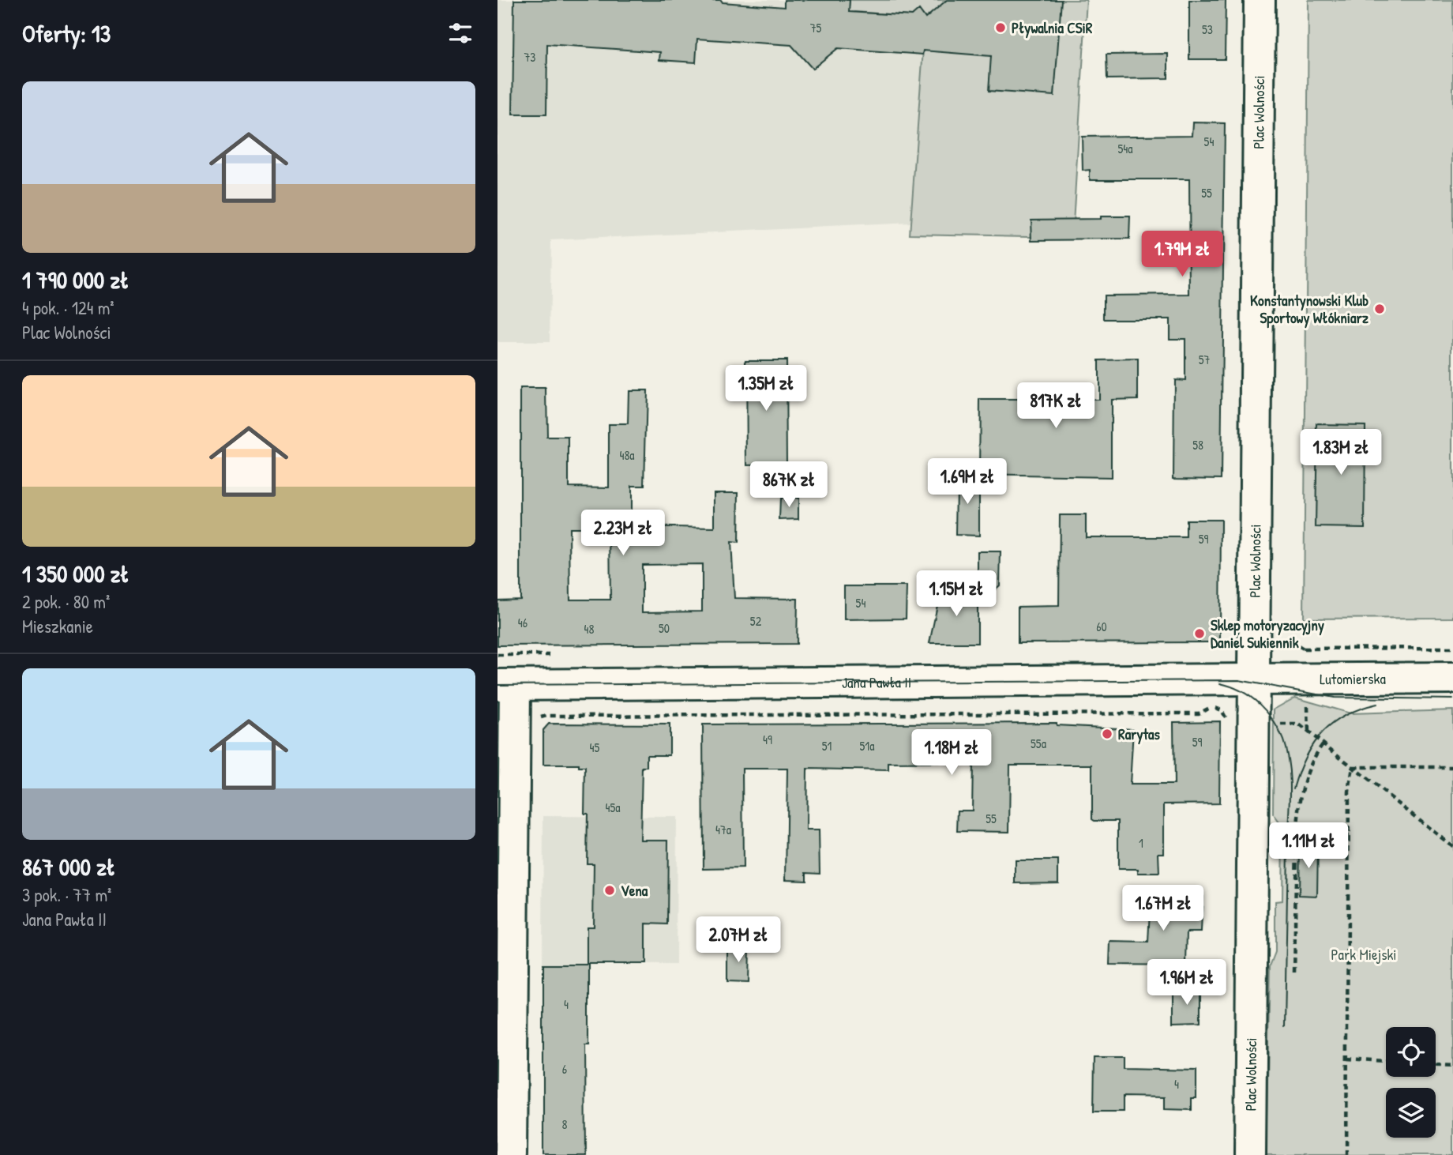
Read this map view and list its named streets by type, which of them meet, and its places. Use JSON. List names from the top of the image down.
{
  "streets": {
    "street": ["Plac Wolności", "Lutomierska", "Jana Pawła II"]
  },
  "crossings": [
    ["Plac Wolności", "Lutomierska"],
    ["Plac Wolności", "Jana Pawła II"],
    ["Lutomierska", "Jana Pawła II"]
  ],
  "parks": ["Park Miejski"],
  "places": [
    "Pływalnia CSiR",
    "Konstantynowski Klub Sportowy Włókniarz",
    "Sklep motoryzacyjny Daniel Sukiennik",
    "Rarytas",
    "Vena"
  ],
  "house_numbers": [
    "75",
    "53",
    "73",
    "54",
    "54a",
    "55",
    "57",
    "58",
    "48a",
    "59",
    "54",
    "52",
    "46",
    "60",
    "50",
    "48",
    "49",
    "59",
    "55a",
    "51",
    "51a",
    "45",
    "45a",
    "55",
    "47a",
    "1",
    "4",
    "6",
    "4",
    "8"
  ],
  "page": {
    "heading": "Oferty: 13",
    "list": [
      {
        "name": "1 790 000 zł",
        "note": "4 pok. · 124 m² · Plac Wolności"
      },
      {
        "name": "1 350 000 zł",
        "note": "2 pok. · 80 m² · Mieszkanie"
      },
      {
        "name": "867 000 zł",
        "note": "3 pok. · 77 m² · Jana Pawła II"
      }
    ],
    "price": [
      "1.79M zł",
      "1.35M zł",
      "817K zł",
      "1.83M zł",
      "1.69M zł",
      "867K zł",
      "2.23M zł",
      "1.15M zł",
      "1.18M zł",
      "1.11M zł",
      "1.67M zł",
      "2.07M zł",
      "1.96M zł"
    ]
  }
}
